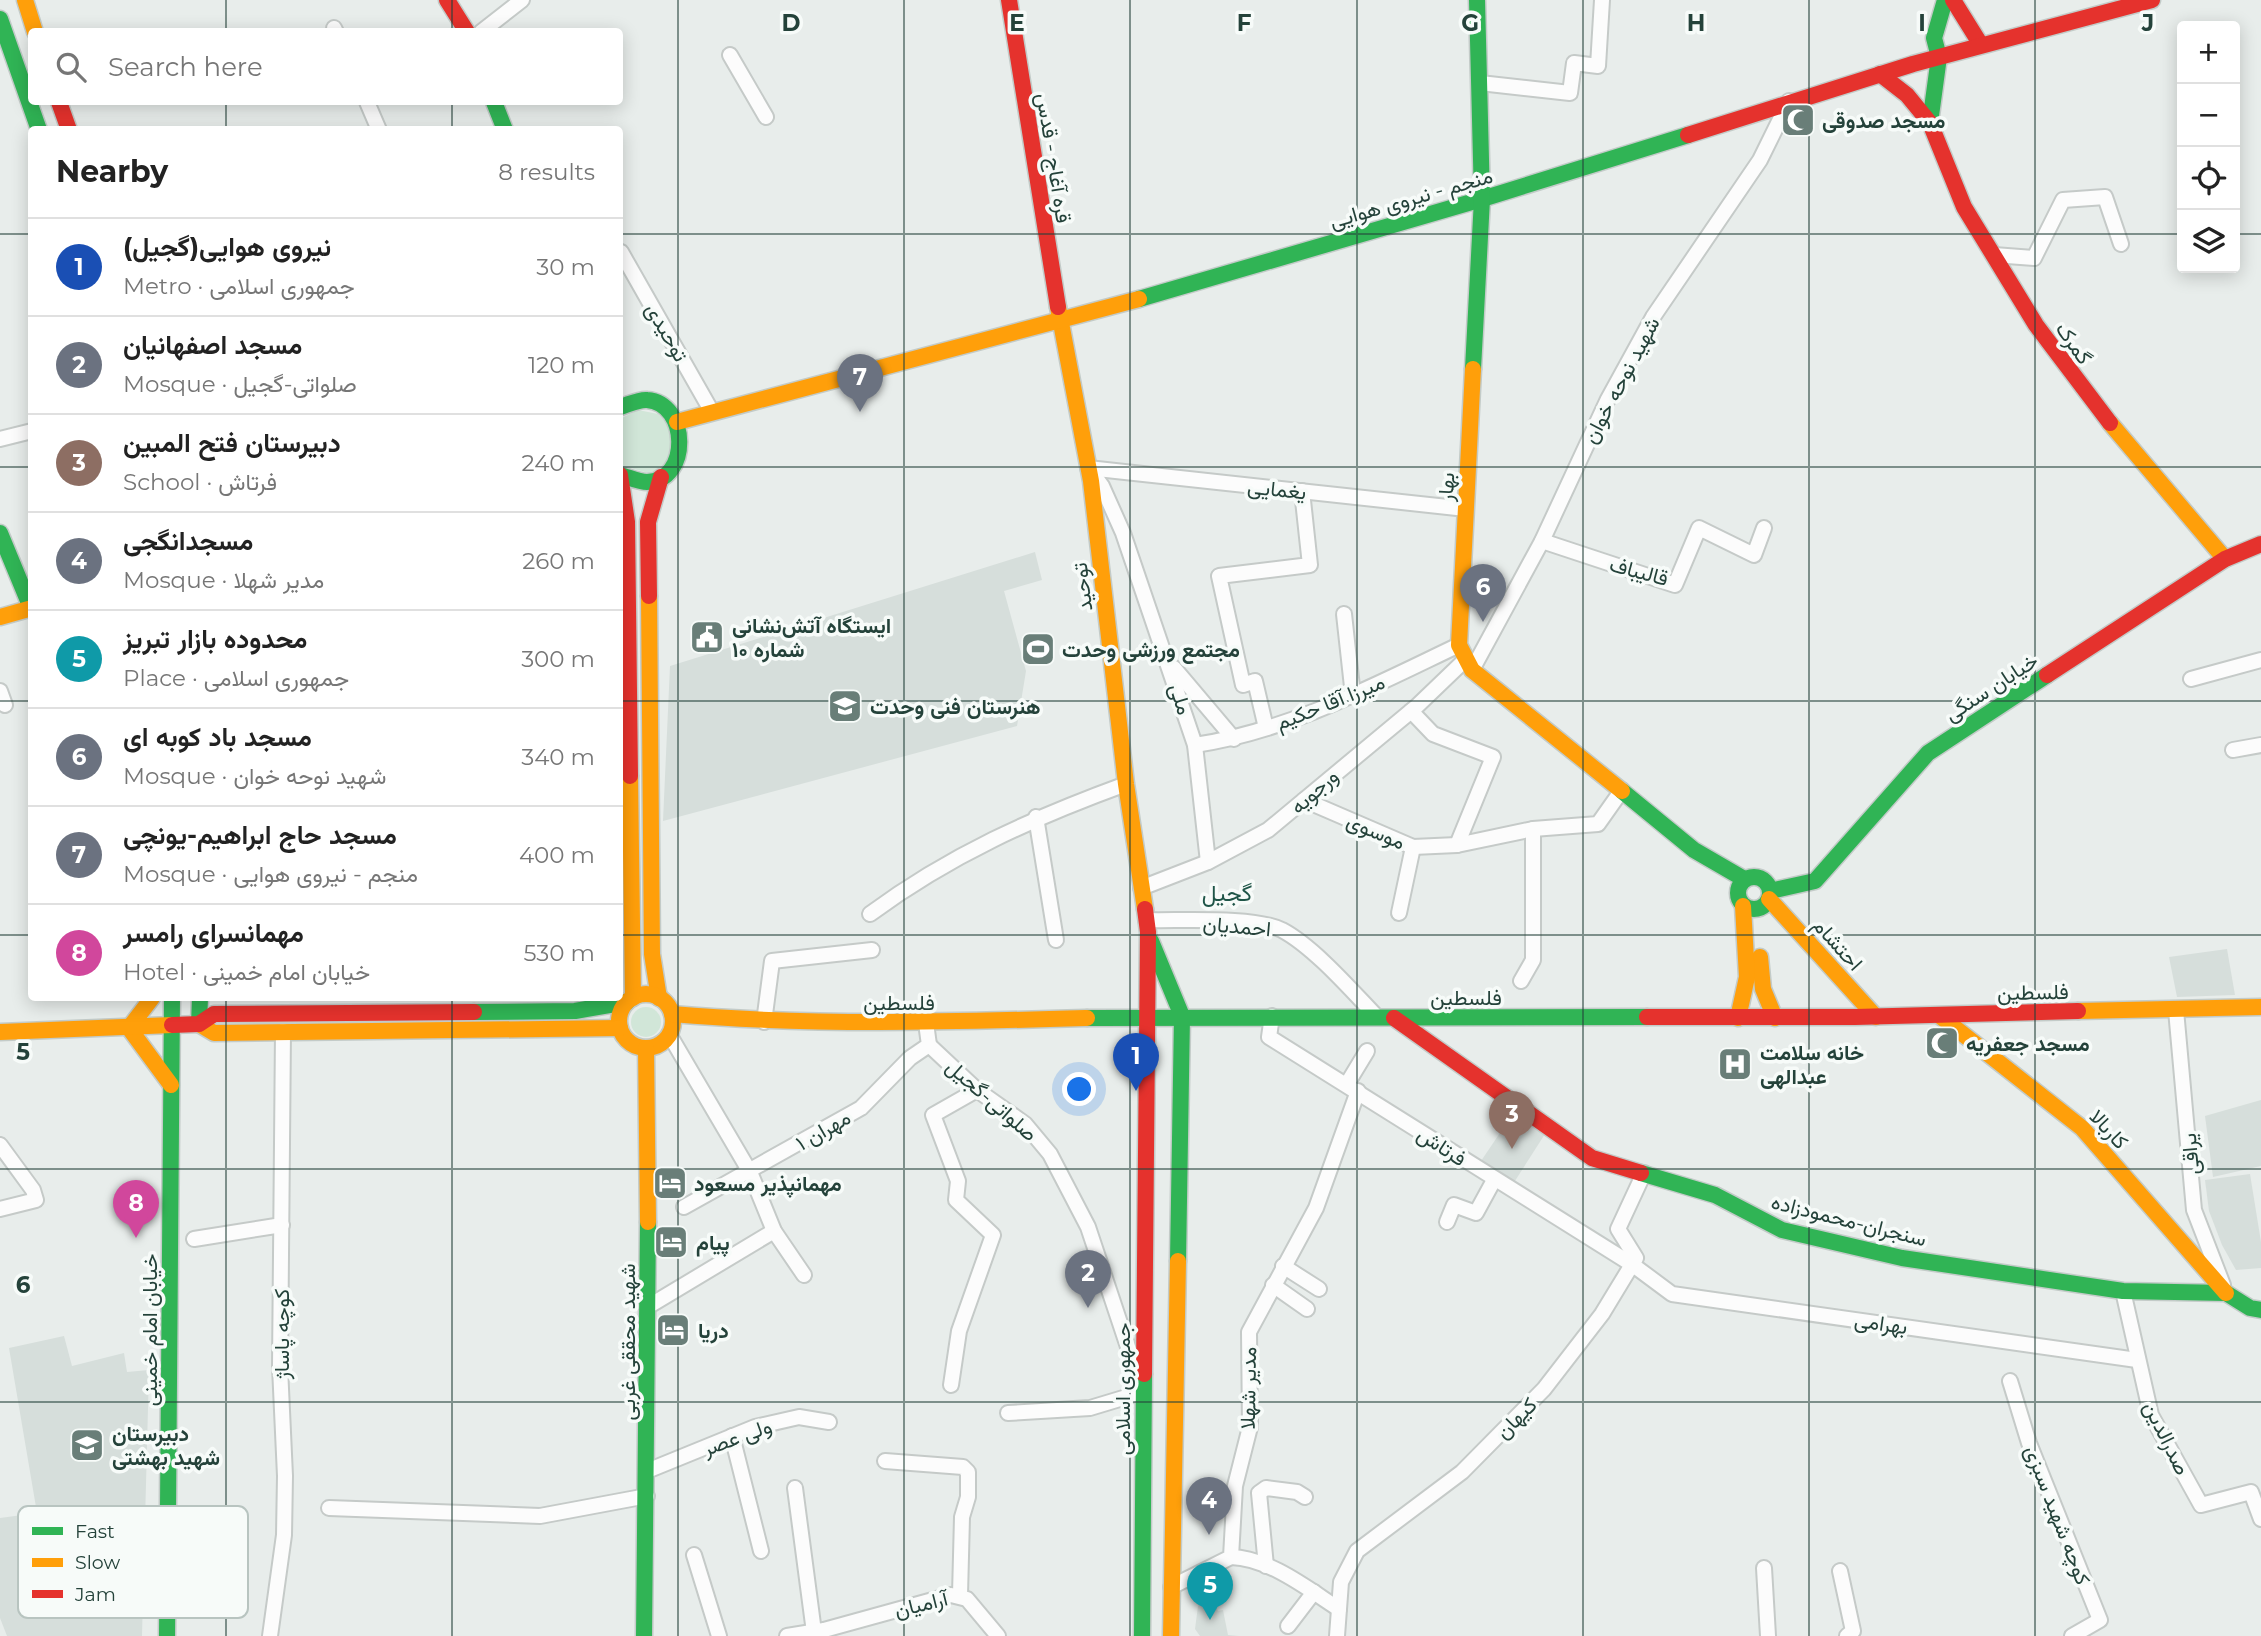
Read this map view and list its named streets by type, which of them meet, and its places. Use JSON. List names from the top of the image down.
{
  "streets": {
    "main road": [
      "قره آغاج - قدس",
      "منجم - نیروی هوایی",
      "گمرک",
      "بهار",
      "توحید",
      "خیابان سنگی",
      "احتشام",
      "فلسطین",
      "کاربالا",
      "سنجران-محمودزاده",
      "خیابان امام خمینی",
      "شهید محققی غربی",
      "جمهوری اسلامی"
    ],
    "street": [
      "توحیدی",
      "شهید نوحه خوان",
      "یغمایی",
      "قالیباف",
      "ملی",
      "میرزا آقا حکیم",
      "ورجویه",
      "موسوی",
      "احمدیان",
      "صلواتی-گجیل",
      "مهران ۱",
      "فرتاش",
      "یراقی",
      "بهرامی",
      "کوچه پاساژ",
      "مدیر شهلا",
      "کیهان",
      "ولی عصر",
      "صدرالدین",
      "کوچه شهید سبزی",
      "آرامیان"
    ]
  },
  "crossings": [
    ["قره آغاج - قدس", "منجم - نیروی هوایی"],
    ["قره آغاج - قدس", "توحید"],
    ["منجم - نیروی هوایی", "توحیدی"],
    ["منجم - نیروی هوایی", "گمرک"],
    ["منجم - نیروی هوایی", "شهید نوحه خوان"],
    ["منجم - نیروی هوایی", "بهار"],
    ["منجم - نیروی هوایی", "توحید"],
    ["گمرک", "خیابان سنگی"],
    ["شهید نوحه خوان", "بهار"],
    ["شهید نوحه خوان", "قالیباف"],
    ["شهید نوحه خوان", "میرزا آقا حکیم"],
    ["شهید نوحه خوان", "ورجویه"],
    ["بهار", "یغمایی"],
    ["بهار", "میرزا آقا حکیم"],
    ["بهار", "ورجویه"],
    ["یغمایی", "توحید"],
    ["یغمایی", "ملی"],
    ["توحید", "ملی"],
    ["توحید", "ورجویه"],
    ["توحید", "احمدیان"],
    ["توحید", "جمهوری اسلامی"],
    ["خیابان سنگی", "احتشام"],
    ["ملی", "میرزا آقا حکیم"],
    ["ملی", "ورجویه"],
    ["میرزا آقا حکیم", "ورجویه"],
    ["ورجویه", "موسوی"],
    ["احمدیان", "فلسطین"],
    ["احمدیان", "سنجران-محمودزاده"],
    ["احمدیان", "جمهوری اسلامی"],
    ["احتشام", "فلسطین"],
    ["فلسطین", "صلواتی-گجیل"],
    ["فلسطین", "کاربالا"],
    ["فلسطین", "مهران ۱"],
    ["فلسطین", "فرتاش"],
    ["فلسطین", "یراقی"],
    ["فلسطین", "سنجران-محمودزاده"],
    ["فلسطین", "شهید محققی غربی"],
    ["فلسطین", "جمهوری اسلامی"],
    ["صلواتی-گجیل", "مهران ۱"],
    ["صلواتی-گجیل", "جمهوری اسلامی"],
    ["کاربالا", "یراقی"],
    ["کاربالا", "سنجران-محمودزاده"],
    ["فرتاش", "بهرامی"],
    ["فرتاش", "مدیر شهلا"],
    ["فرتاش", "کیهان"],
    ["یراقی", "سنجران-محمودزاده"],
    ["سنجران-محمودزاده", "صدرالدین"],
    ["بهرامی", "کیهان"],
    ["بهرامی", "صدرالدین"],
    ["شهید محققی غربی", "ولی عصر"]
  ],
  "districts": ["گجیل"],
  "places": {
    "mosque": ["مسجد صدوقی", "مسجد جعفریه"],
    "public building": ["ایستگاه آتش‌نشانی شماره ۱۰"],
    "sports": ["مجتمع ورزشی وحدت"],
    "school or university": ["هنرستان فنی وحدت", "دبیرستان شهید بهشتی"],
    "hospital": ["خانه سلامت عبدالهی"],
    "hotel": ["مهمانپذیر مسعود", "پیام", "دریا"]
  },
  "legend": ["Fast", "Slow", "Jam"],
  "page": {
    "map_buttons": ["+", "−"],
    "search": "Search here",
    "heading": ["Nearby", "8 results"],
    "list": [
      {
        "mark": "1",
        "name": "نیروی هوایی(گجیل)",
        "note": "Metro · جمهوری اسلامی",
        "value": "30 m"
      },
      {
        "mark": "2",
        "name": "مسجد اصفهانیان",
        "note": "Mosque · صلواتی-گجیل",
        "value": "120 m"
      },
      {
        "mark": "3",
        "name": "دبیرستان فتح المبین",
        "note": "School · فرتاش",
        "value": "240 m"
      },
      {
        "mark": "4",
        "name": "مسجدانگجی",
        "note": "Mosque · مدیر شهلا",
        "value": "260 m"
      },
      {
        "mark": "5",
        "name": "محدوده بازار تبریز",
        "note": "Place · جمهوری اسلامی",
        "value": "300 m"
      },
      {
        "mark": "6",
        "name": "مسجد باد کوبه ای",
        "note": "Mosque · شهید نوحه خوان",
        "value": "340 m"
      },
      {
        "mark": "7",
        "name": "مسجد حاج ابراهیم-یونچی",
        "note": "Mosque · منجم - نیروی هوایی",
        "value": "400 m"
      },
      {
        "mark": "8",
        "name": "مهمانسرای رامسر",
        "note": "Hotel · خیابان امام خمینی",
        "value": "530 m"
      }
    ],
    "pins": [
      "7",
      "6",
      "1",
      "3",
      "8",
      "2",
      "4",
      "5"
    ]
  },
  "grid": {
    "columns": [
      "D",
      "E",
      "F",
      "G",
      "H",
      "I",
      "J"
    ],
    "rows": ["5", "6"]
  }
}
